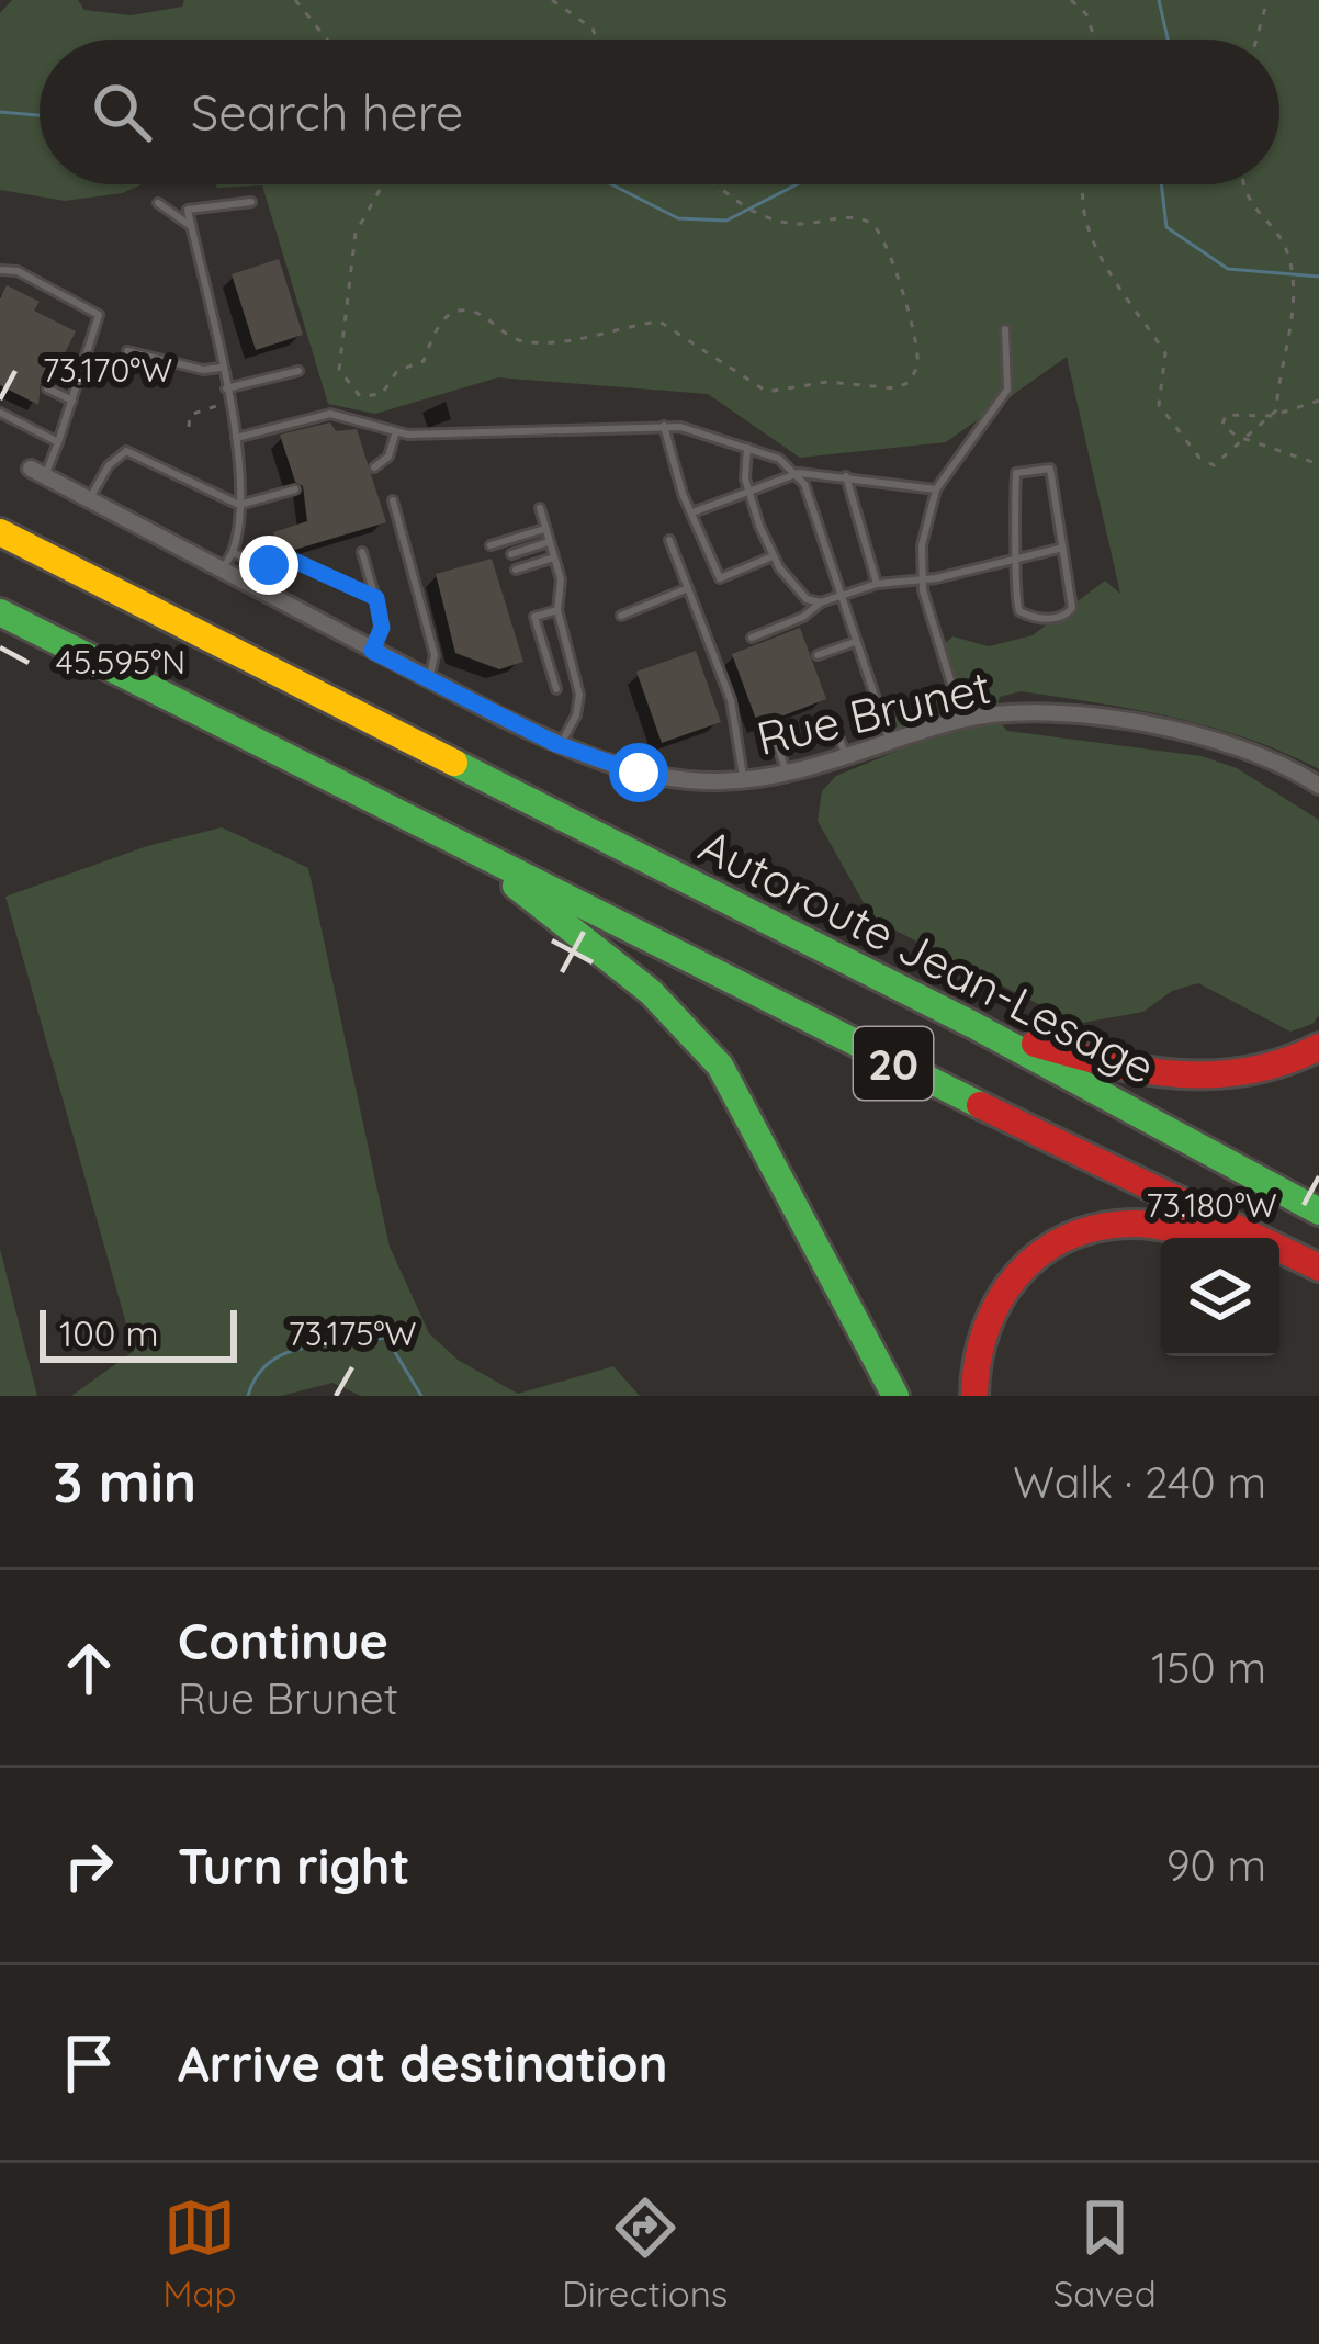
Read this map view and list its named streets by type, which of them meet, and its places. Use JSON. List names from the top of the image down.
{
  "streets": {
    "highway": ["Autoroute Jean-Lesage", "20"],
    "street": ["Rue Brunet"]
  },
  "scale_bar": "100 m",
  "page": {
    "search": "Search here",
    "scale": "100 m",
    "heading": ["3 min", "Walk · 240 m"],
    "list": [
      ["Continue", "Rue Brunet", "150 m"],
      ["Turn right", "90 m"],
      "Arrive at destination"
    ],
    "nav": ["Map", "Directions", "Saved"]
  },
  "coordinates": [
    "73.170°W",
    "45.595°N",
    "73.180°W",
    "73.175°W"
  ]
}
